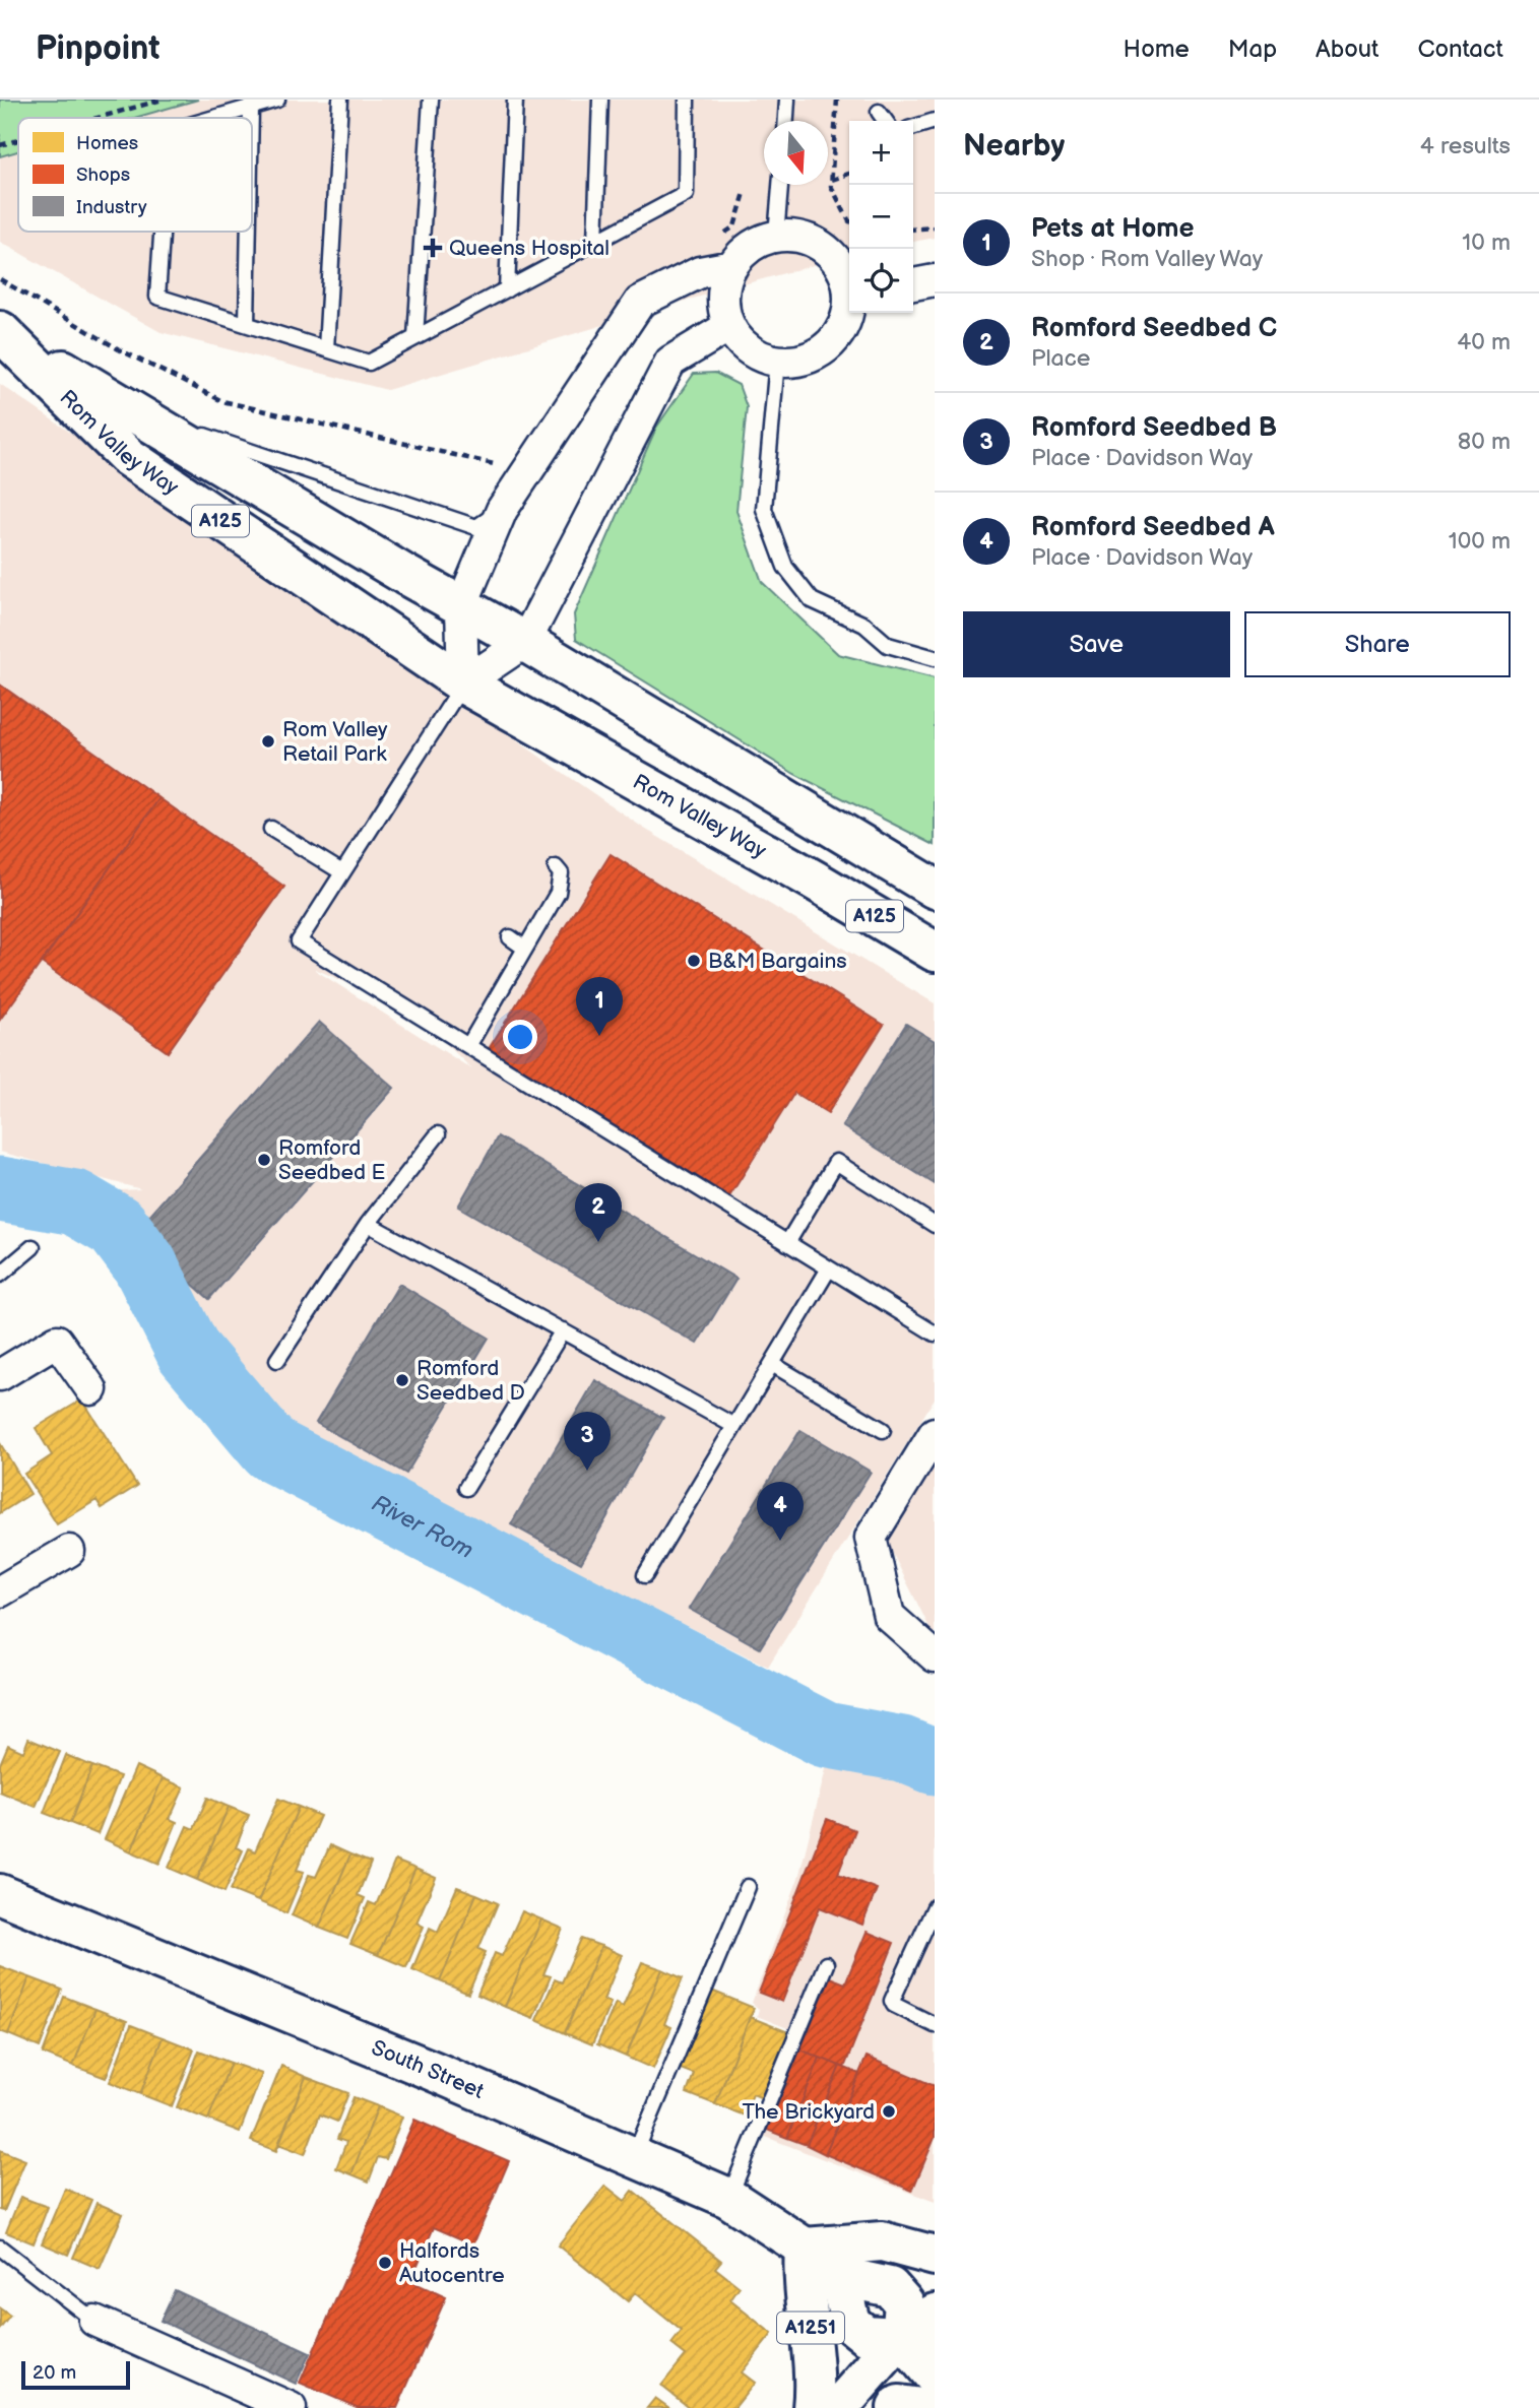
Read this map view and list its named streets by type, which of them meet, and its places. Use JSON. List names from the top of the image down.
{
  "streets": {
    "main road": [
      "Rom Valley Way",
      "A125",
      "South Street",
      "A1251"
    ]
  },
  "crossings": [
    ["South Street", "A1251"]
  ],
  "water": ["River Rom"],
  "places": {
    "health": ["Queens Hospital"],
    "other": [
      "Rom Valley Retail Park",
      "B&M Bargains",
      "Romford Seedbed E",
      "Romford Seedbed D",
      "The Brickyard",
      "Halfords Autocentre"
    ]
  },
  "legend": ["Homes", "Shops", "Industry"],
  "scale_bar": "20 m",
  "north": "bottom",
  "page": {
    "header": "Pinpoint",
    "nav": [
      "Home",
      "Map",
      "About",
      "Contact"
    ],
    "heading": ["Nearby", "4 results"],
    "map_buttons": ["+", "−"],
    "list": [
      {
        "mark": "1",
        "name": "Pets at Home",
        "note": "Shop · Rom Valley Way",
        "value": "10 m"
      },
      {
        "mark": "2",
        "name": "Romford Seedbed C",
        "note": "Place",
        "value": "40 m"
      },
      {
        "mark": "3",
        "name": "Romford Seedbed B",
        "note": "Place · Davidson Way",
        "value": "80 m"
      },
      {
        "mark": "4",
        "name": "Romford Seedbed A",
        "note": "Place · Davidson Way",
        "value": "100 m"
      }
    ],
    "buttons": ["Save", "Share"],
    "pins": [
      "1",
      "2",
      "3",
      "4"
    ],
    "scale": "20 m"
  }
}
